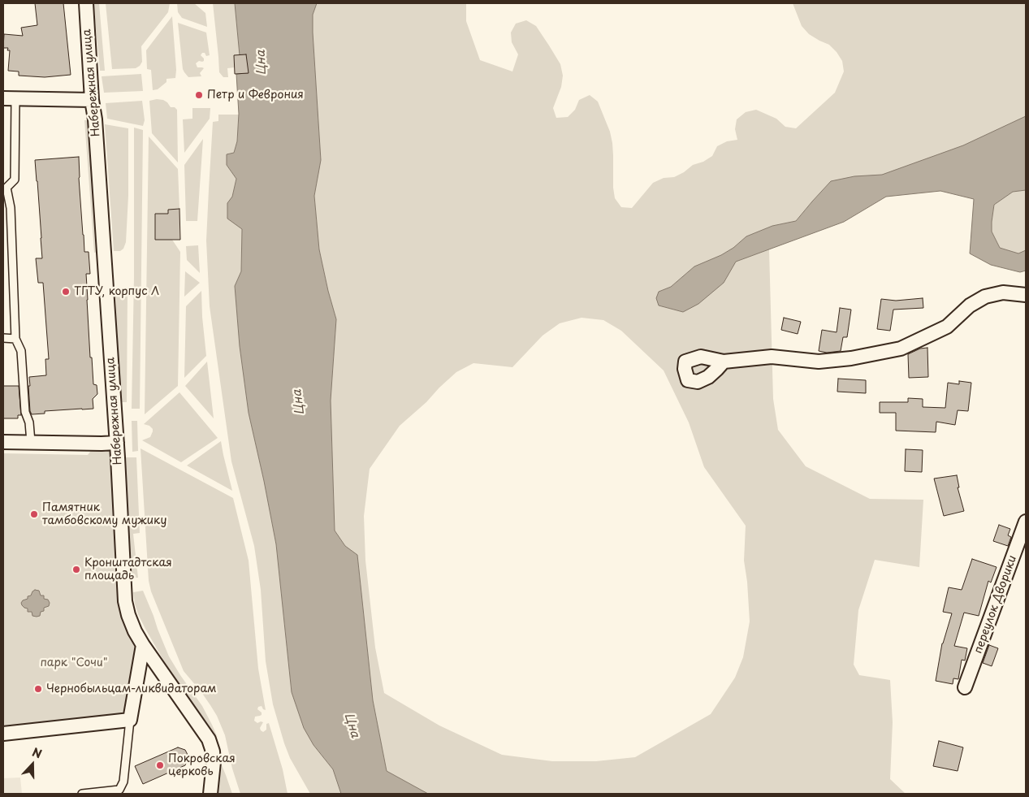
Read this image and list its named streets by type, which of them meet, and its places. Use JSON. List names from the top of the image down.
{
  "streets": {
    "street": ["Набережная улица", "переулок Дворики"]
  },
  "water": ["Цна"],
  "parks": ["парк \"Сочи\""],
  "places": [
    "Петр и Феврония",
    "ТГТУ, корпус Л",
    "Памятник тамбовскому мужику",
    "Кронштадтская площадь",
    "Чернобыльцам-ликвидаторам",
    "Покровская церковь"
  ],
  "north": "top"
}
